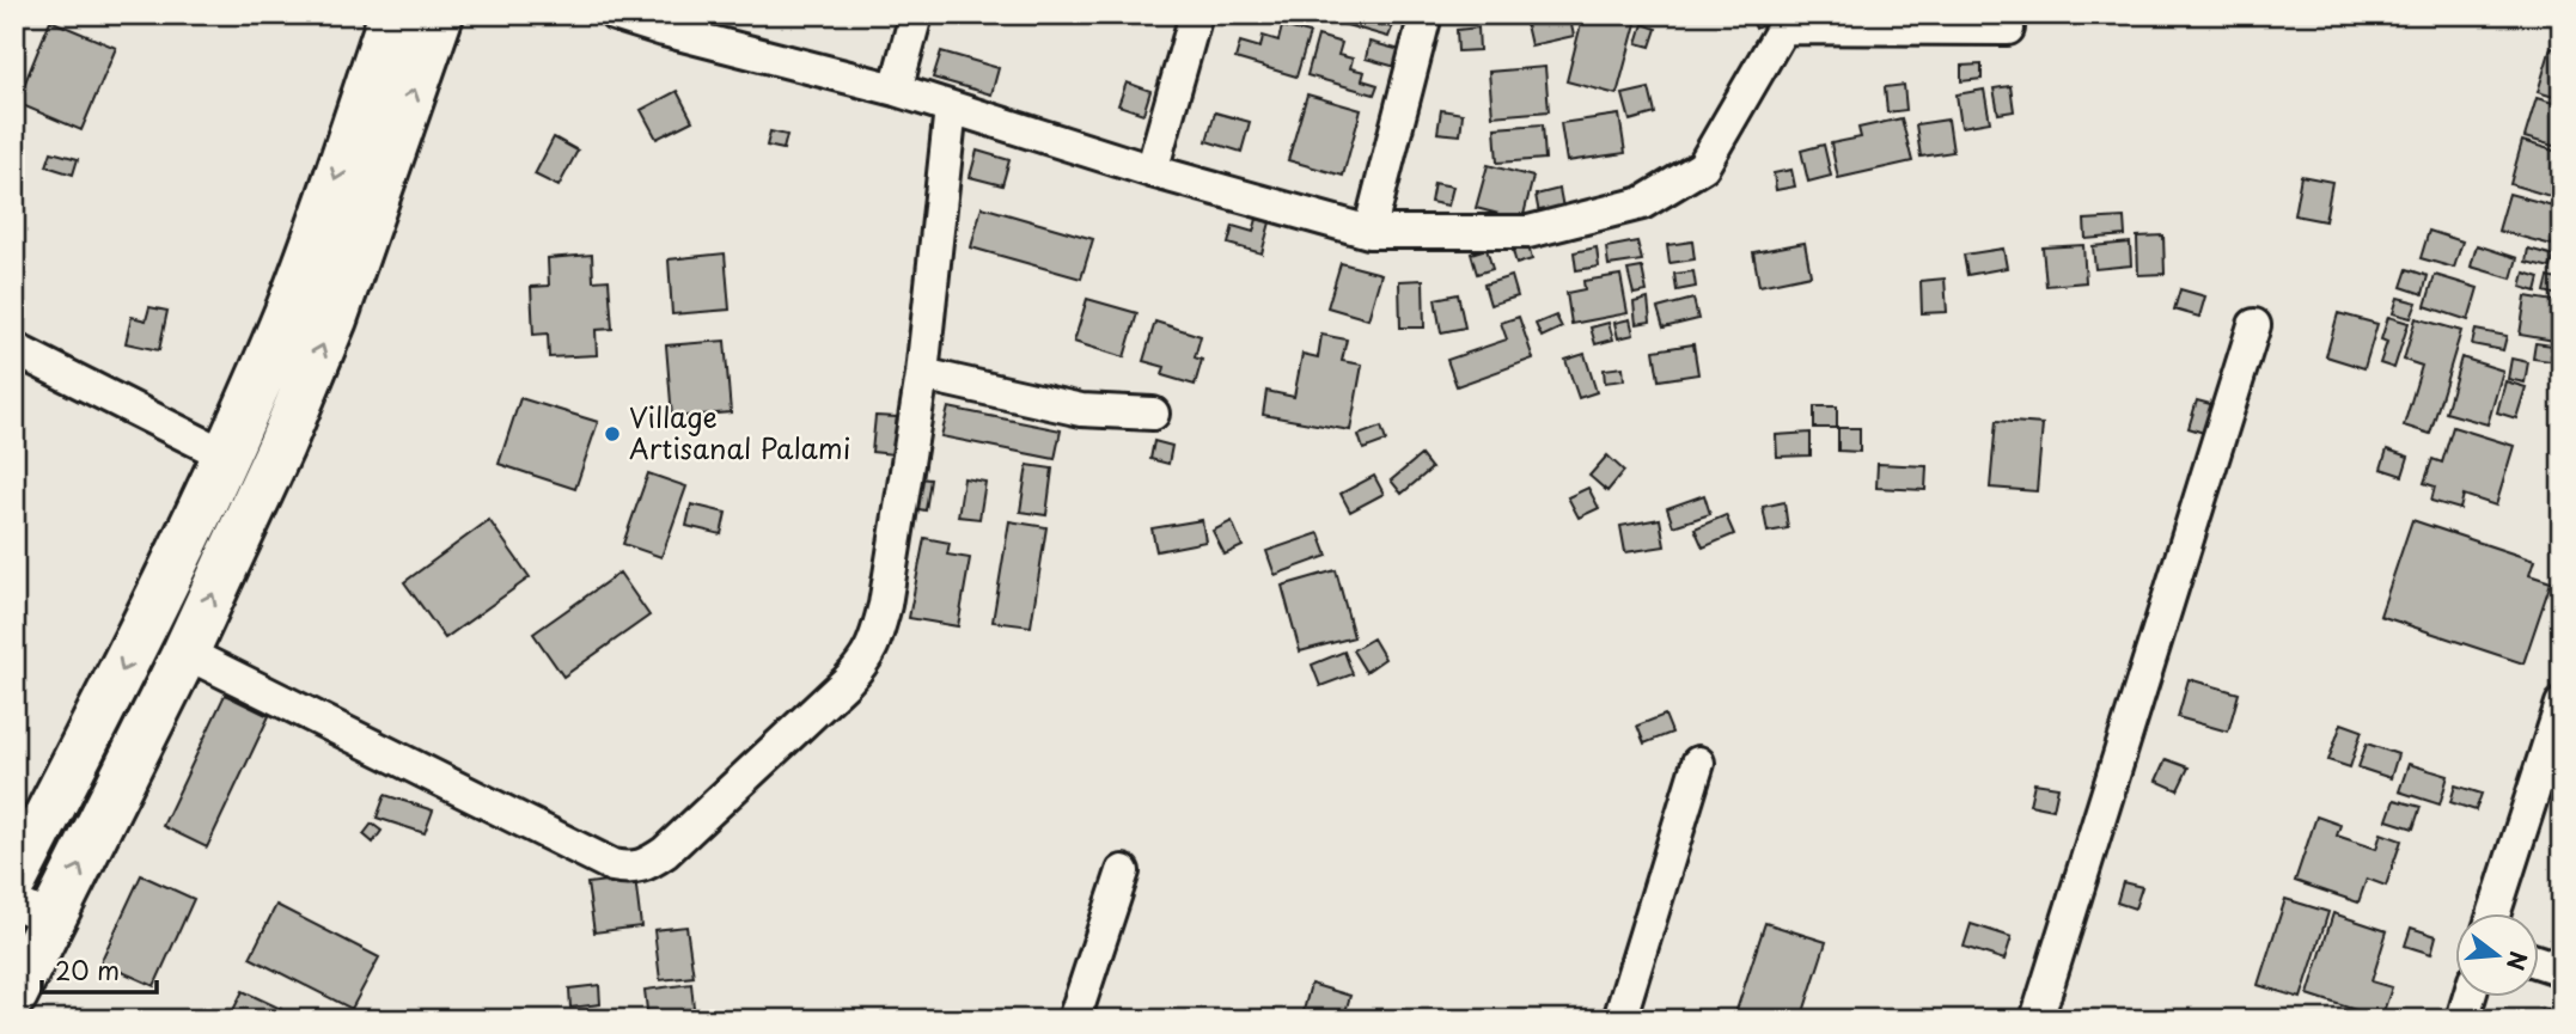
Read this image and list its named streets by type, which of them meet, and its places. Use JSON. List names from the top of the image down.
{
  "places": ["Village Artisanal Palami"],
  "scale_bar": "20 m",
  "north": "right"
}
